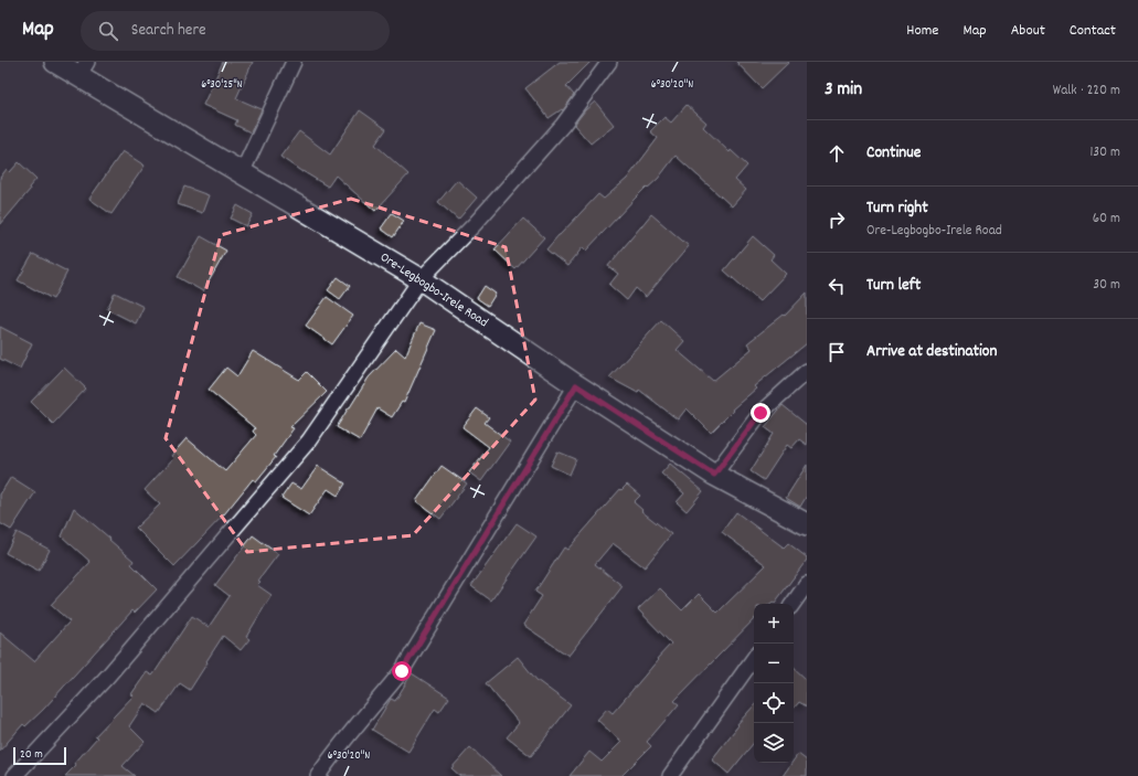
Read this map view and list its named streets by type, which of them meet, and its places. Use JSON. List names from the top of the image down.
{
  "streets": {
    "main road": ["Ore-Legbogbo-Irele Road"]
  },
  "scale_bar": "20 m",
  "page": {
    "header": "Map",
    "search": "Search here",
    "nav": [
      "Home",
      "Map",
      "About",
      "Contact"
    ],
    "heading": ["3 min", "Walk · 220 m"],
    "list": [
      ["Continue", "130 m"],
      ["Turn right", "Ore-Legbogbo-Irele Road", "60 m"],
      ["Turn left", "30 m"],
      "Arrive at destination"
    ],
    "map_buttons": ["+", "−"],
    "scale": "20 m"
  },
  "coordinates": ["6°30'25\"N", "6°30'20\"N"]
}
